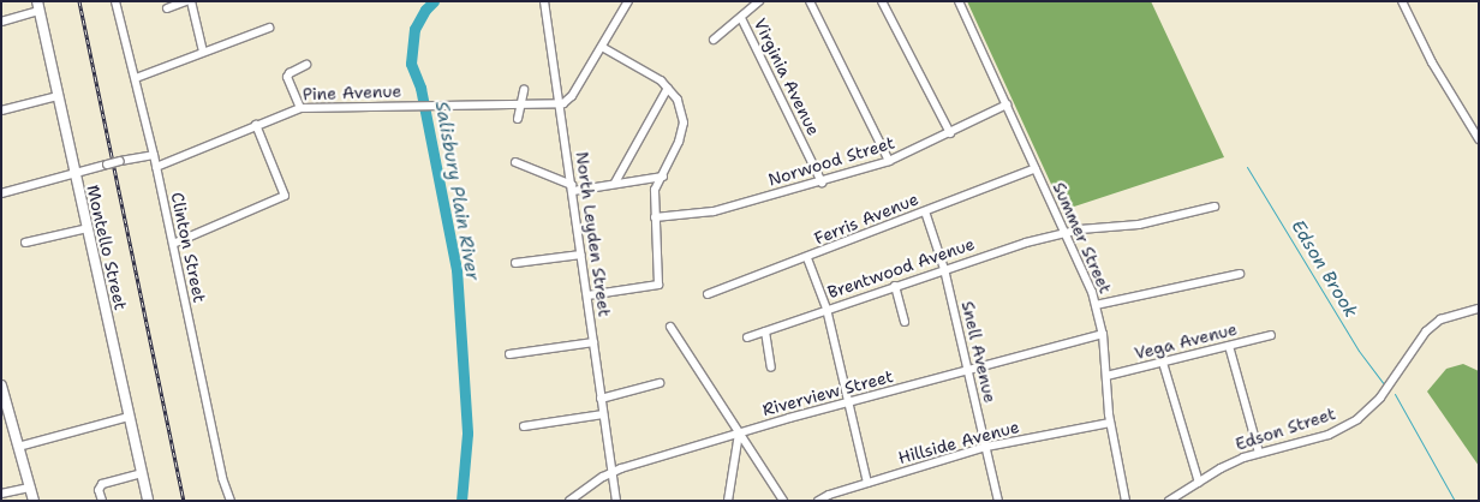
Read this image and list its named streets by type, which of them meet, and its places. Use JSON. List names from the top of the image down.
{
  "streets": {
    "main road": ["Montello Street"],
    "street": [
      "Virginia Avenue",
      "Pine Avenue",
      "Norwood Street",
      "Ferris Avenue",
      "North Leyden Street",
      "Summer Street",
      "Clinton Street",
      "Brentwood Avenue",
      "Vega Avenue",
      "Snell Avenue",
      "Riverview Street",
      "Edson Street",
      "Hillside Avenue"
    ]
  },
  "crossings": [
    ["Virginia Avenue", "Norwood Street"],
    ["Pine Avenue", "North Leyden Street"],
    ["Pine Avenue", "Clinton Street"],
    ["Norwood Street", "Summer Street"],
    ["Ferris Avenue", "Summer Street"],
    ["Ferris Avenue", "Snell Avenue"],
    ["North Leyden Street", "Riverview Street"],
    ["Summer Street", "Brentwood Avenue"],
    ["Summer Street", "Vega Avenue"],
    ["Summer Street", "Riverview Street"],
    ["Summer Street", "Hillside Avenue"],
    ["Brentwood Avenue", "Snell Avenue"],
    ["Snell Avenue", "Riverview Street"],
    ["Snell Avenue", "Hillside Avenue"]
  ],
  "water": ["Salisbury Plain River", "Edson Brook"]
}
